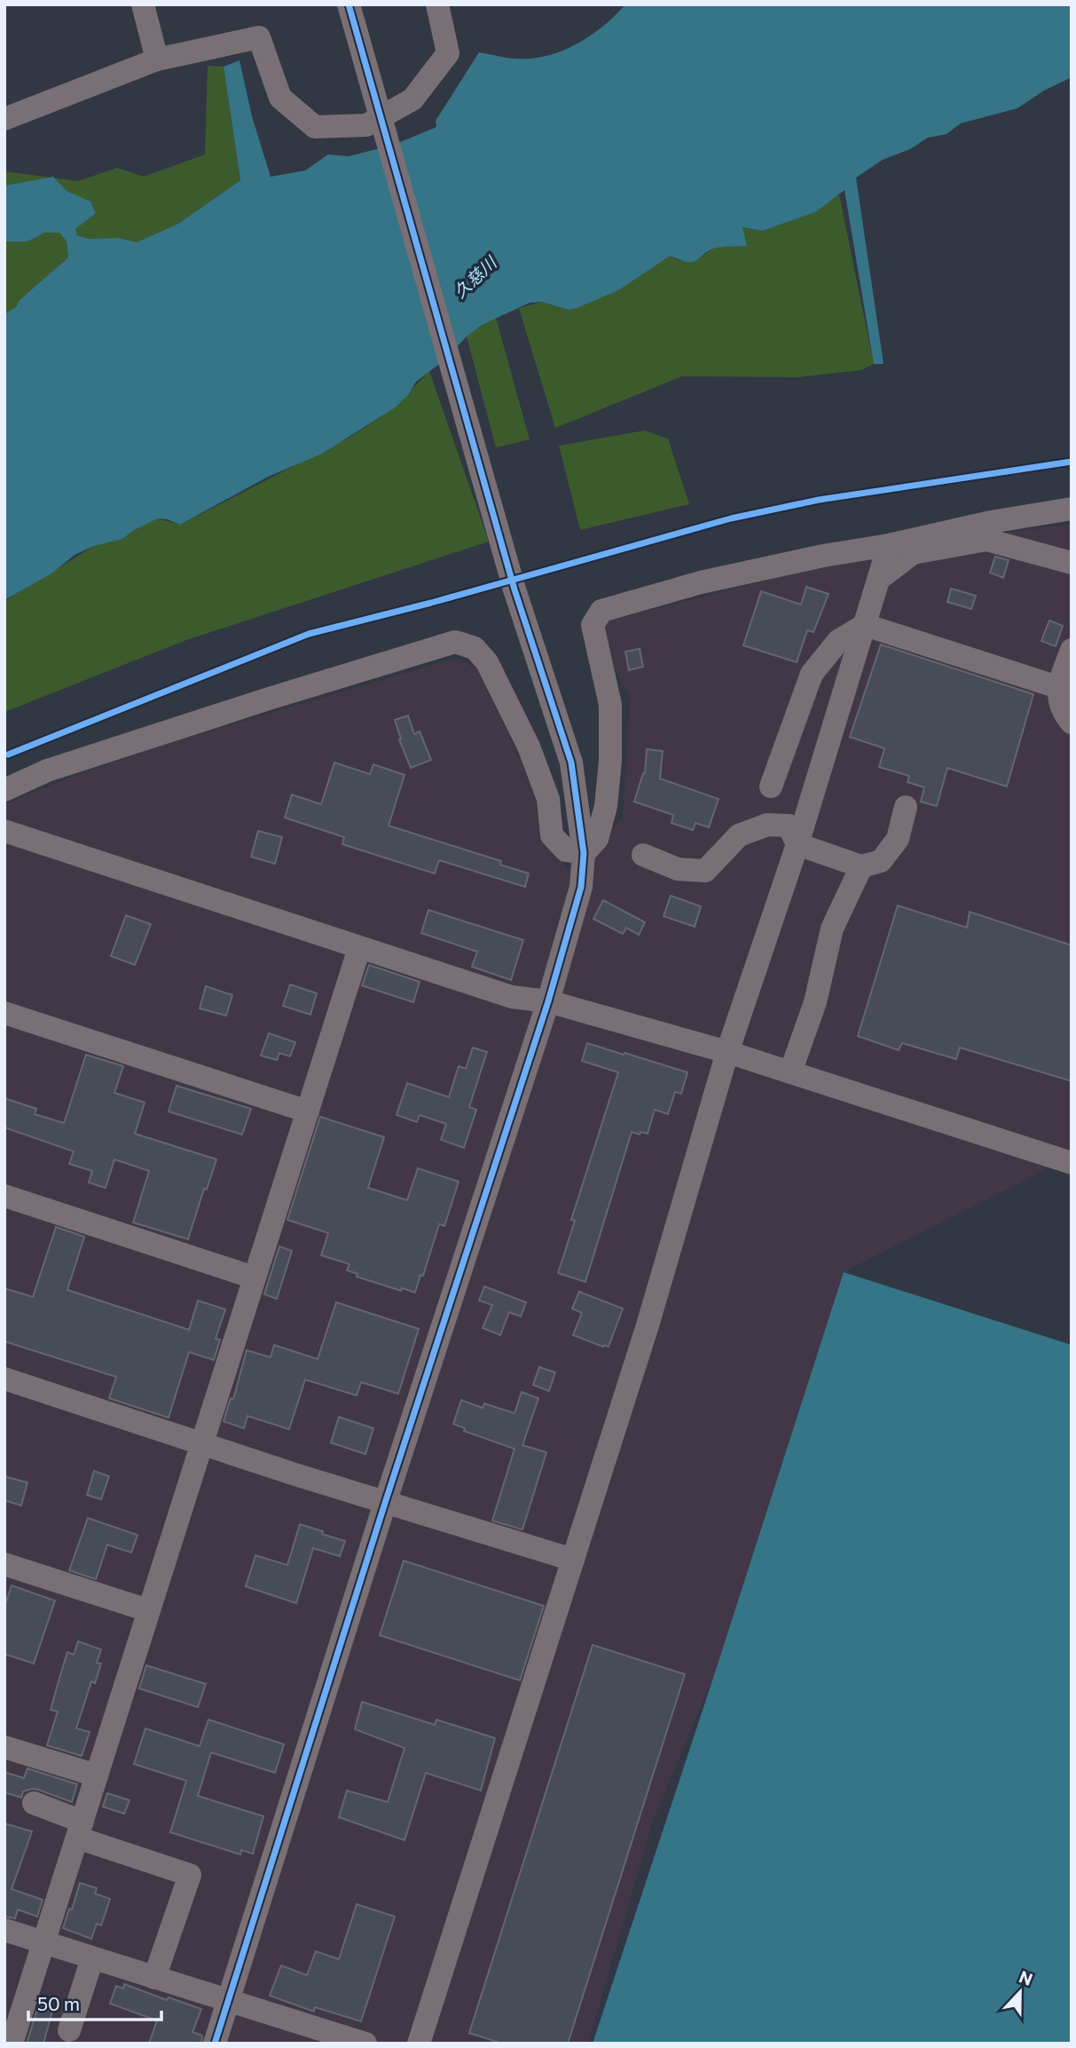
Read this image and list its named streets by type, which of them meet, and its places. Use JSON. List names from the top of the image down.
{
  "water": ["久慈川"],
  "scale_bar": "50 m",
  "north": "top"
}
